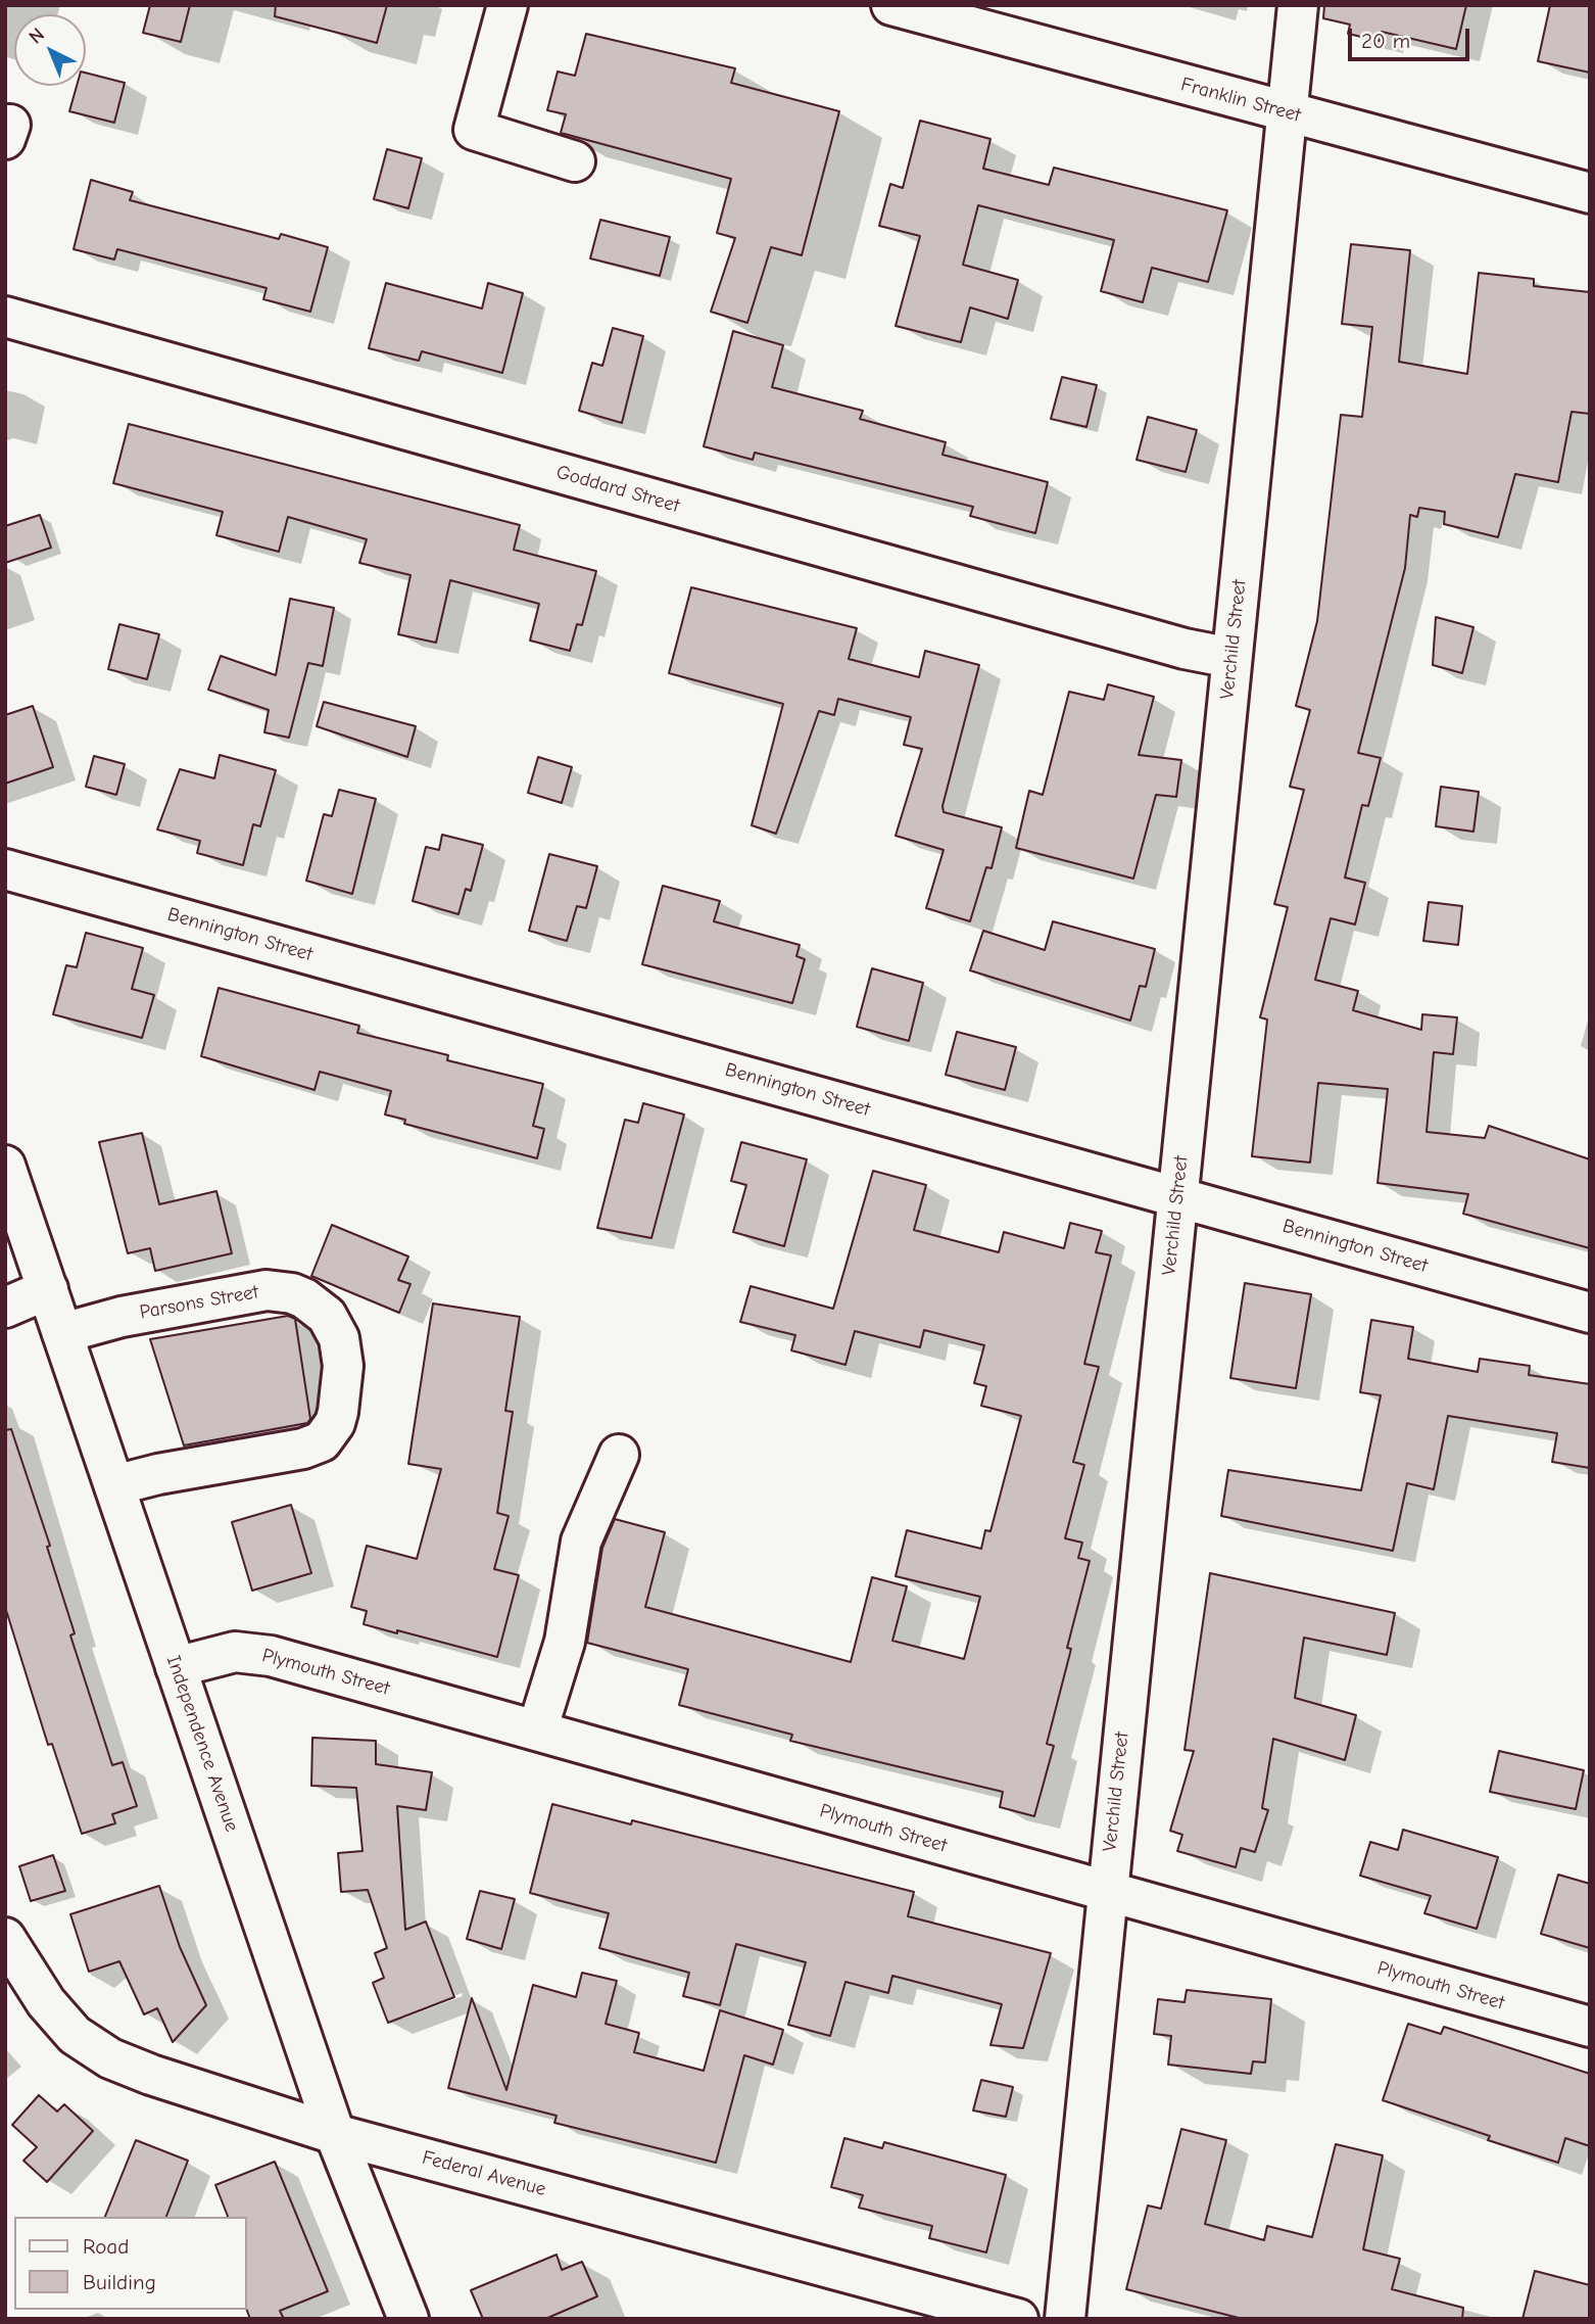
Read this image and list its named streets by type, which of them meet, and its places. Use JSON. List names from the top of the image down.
{
  "streets": {
    "street": [
      "Franklin Street",
      "Goddard Street",
      "Verchild Street",
      "Bennington Street",
      "Parsons Street",
      "Plymouth Street",
      "Independence Avenue",
      "Federal Avenue"
    ]
  },
  "crossings": [
    ["Franklin Street", "Verchild Street"],
    ["Goddard Street", "Verchild Street"],
    ["Verchild Street", "Bennington Street"],
    ["Verchild Street", "Plymouth Street"],
    ["Parsons Street", "Independence Avenue"],
    ["Plymouth Street", "Independence Avenue"],
    ["Independence Avenue", "Federal Avenue"]
  ],
  "legend": ["Road", "Building"],
  "scale_bar": "20 m",
  "north": "top left"
}
